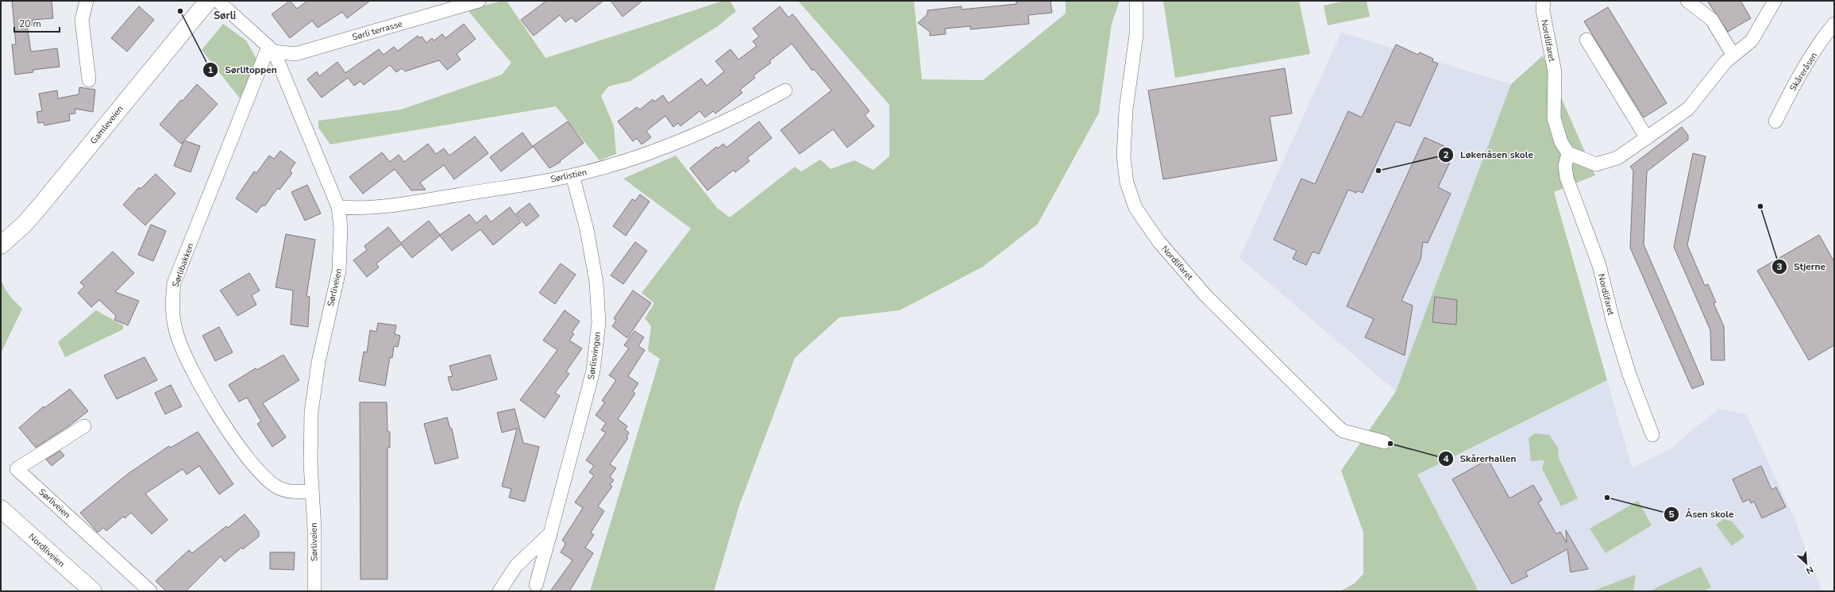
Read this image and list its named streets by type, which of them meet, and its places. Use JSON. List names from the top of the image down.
{
  "streets": {
    "street": [
      "Sørli terrasse",
      "Nordlifaret",
      "Skåreråsen",
      "Gamleveien",
      "Sørlistien",
      "Sørlibakken",
      "Sørliveien",
      "Sørlisvingen",
      "Nordliveien"
    ]
  },
  "crossings": [
    ["Sørli terrasse", "Sørlibakken"],
    ["Sørli terrasse", "Sørliveien"],
    ["Sørlistien", "Sørliveien"],
    ["Sørlistien", "Sørlisvingen"],
    ["Sørlibakken", "Sørliveien"]
  ],
  "districts": ["Sørli"],
  "places": [
    "Sørlitoppen",
    "Løkenåsen skole",
    "Stjerne",
    "Skårerhallen",
    "Åsen skole"
  ],
  "scale_bar": "20 m",
  "north": "bottom right"
}
